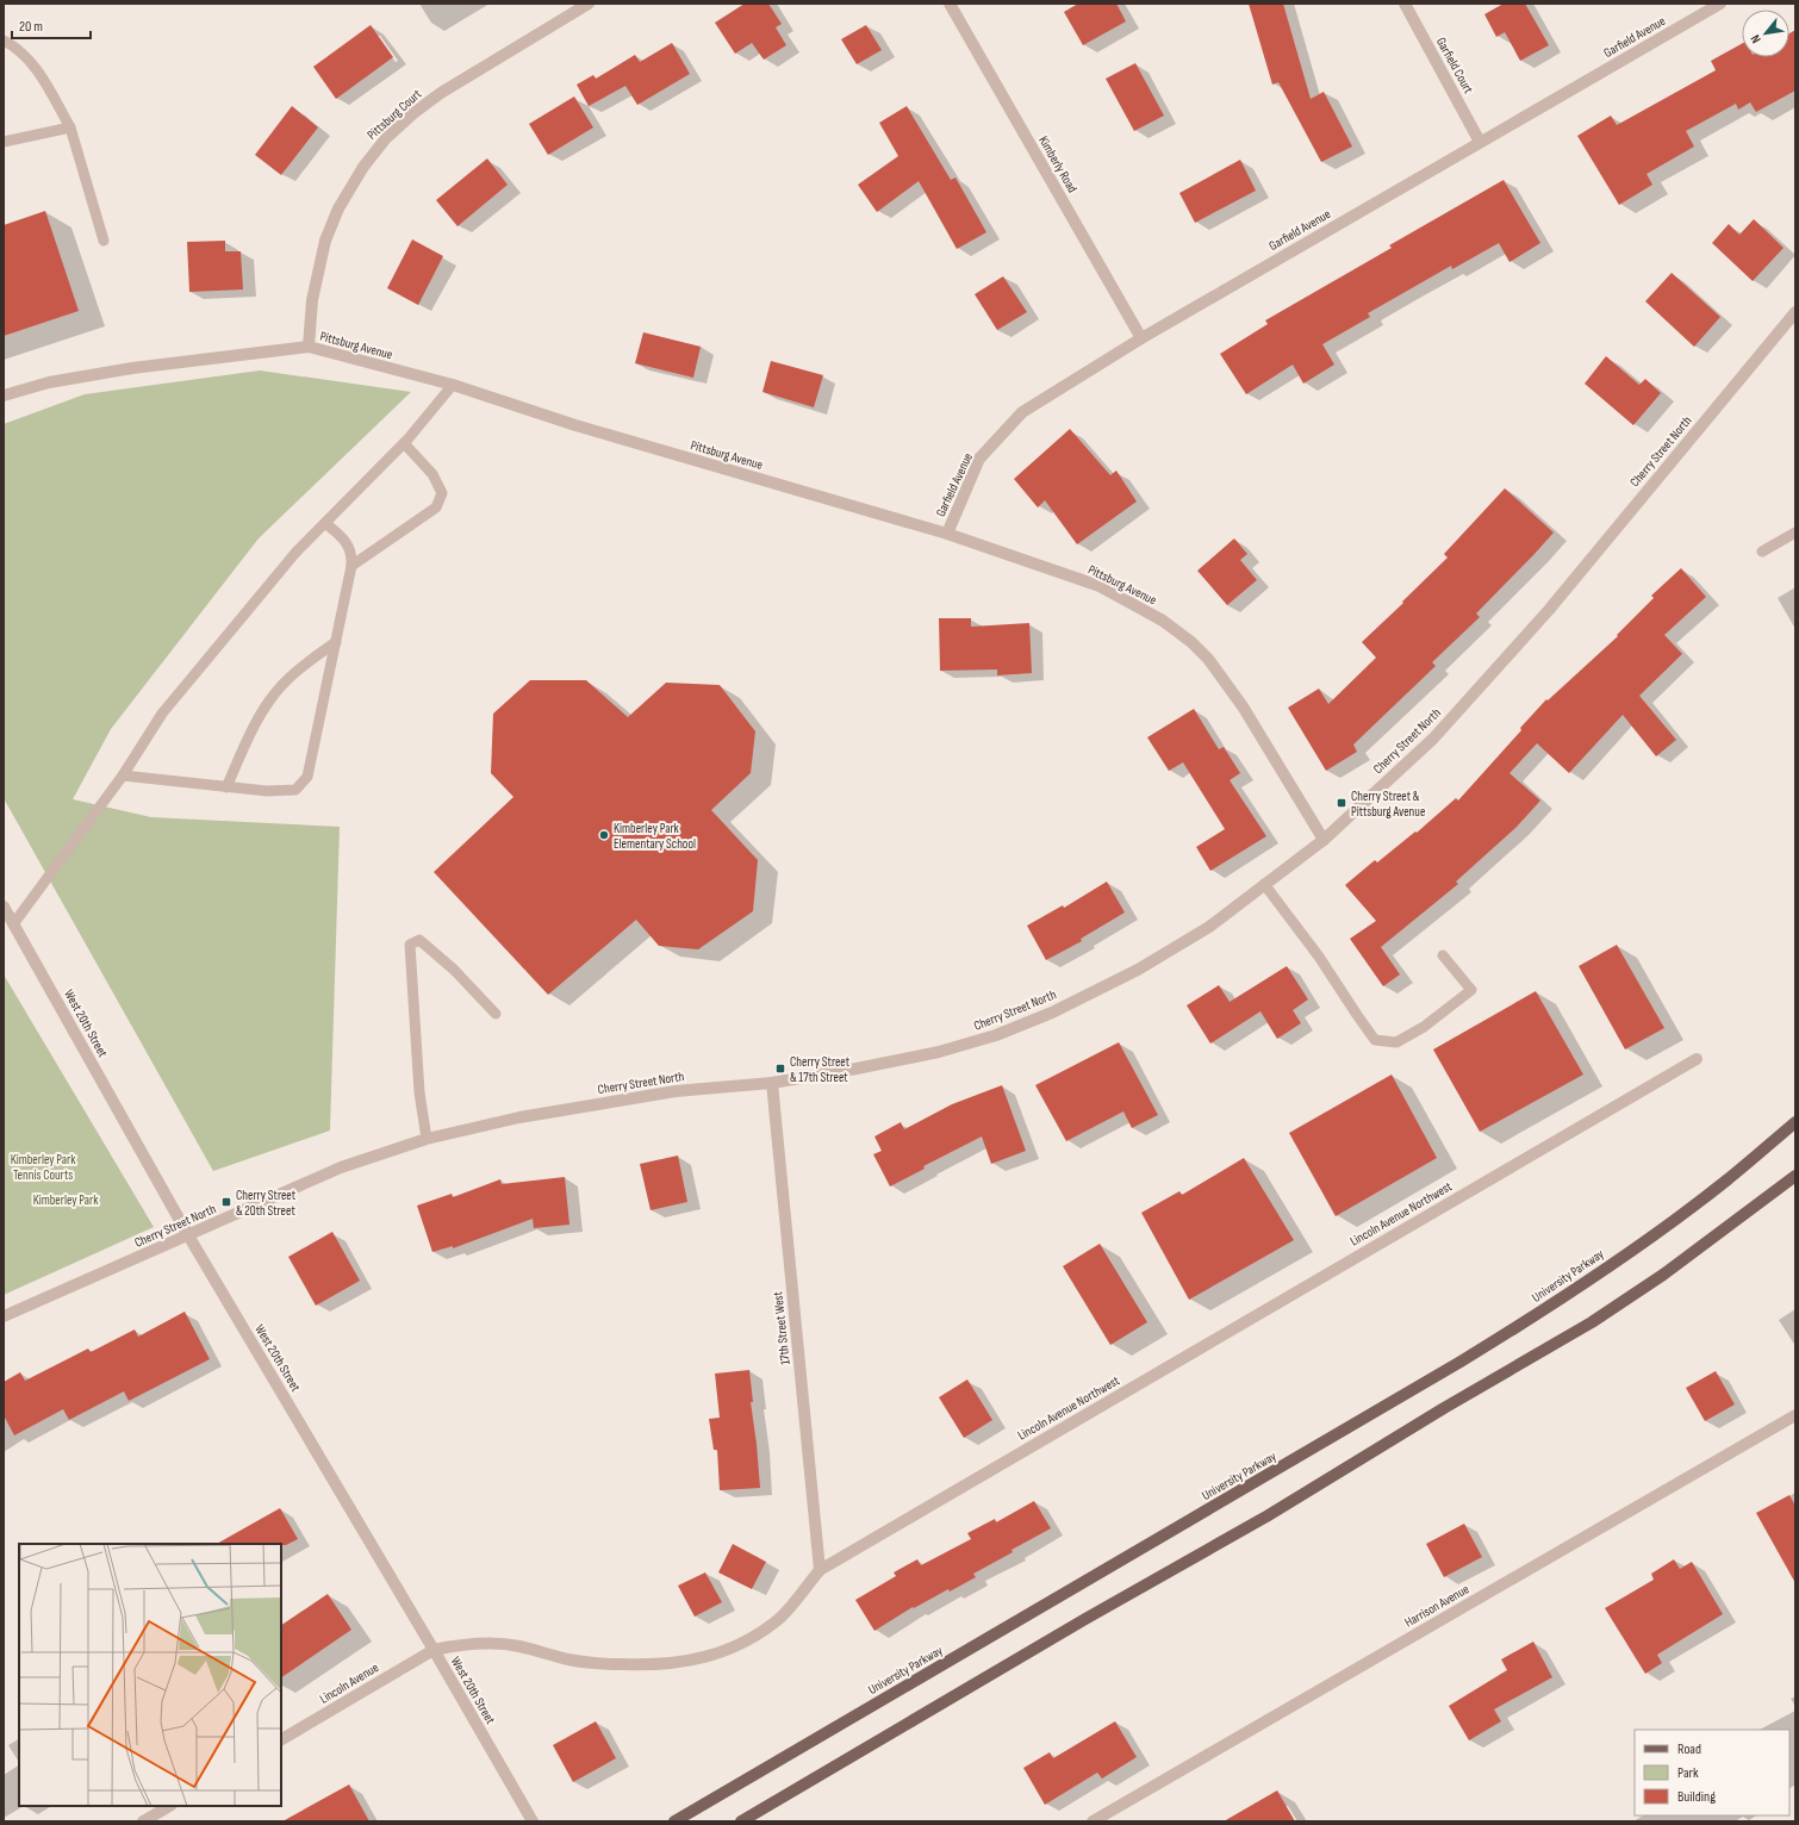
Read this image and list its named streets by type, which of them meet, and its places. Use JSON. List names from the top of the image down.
{
  "streets": {
    "main road": ["University Parkway"],
    "street": [
      "Garfield Avenue",
      "Garfield Court",
      "Pittsburg Court",
      "Kimberly Road",
      "Pittsburg Avenue",
      "Cherry Street North",
      "West 20th Street",
      "Lincoln Avenue Northwest",
      "17th Street West",
      "Harrison Avenue",
      "Lincoln Avenue"
    ]
  },
  "crossings": [
    ["Garfield Avenue", "Garfield Court"],
    ["Garfield Avenue", "Kimberly Road"],
    ["Garfield Avenue", "Pittsburg Avenue"],
    ["Pittsburg Court", "Pittsburg Avenue"],
    ["Pittsburg Avenue", "Cherry Street North"],
    ["Cherry Street North", "West 20th Street"],
    ["Cherry Street North", "17th Street West"],
    ["West 20th Street", "Lincoln Avenue Northwest"],
    ["West 20th Street", "Lincoln Avenue"],
    ["Lincoln Avenue Northwest", "17th Street West"],
    ["Lincoln Avenue Northwest", "Lincoln Avenue"]
  ],
  "parks": ["Kimberley Park Tennis Courts", "Kimberley Park"],
  "places": {
    "transit": ["Cherry Street & Pittsburg Avenue", "Cherry Street & 17th Street", "Cherry Street & 20th Street"],
    "other": ["Kimberley Park Elementary School"]
  },
  "legend": ["Road", "Park", "Building"],
  "scale_bar": "20 m",
  "north": "bottom left"
}
